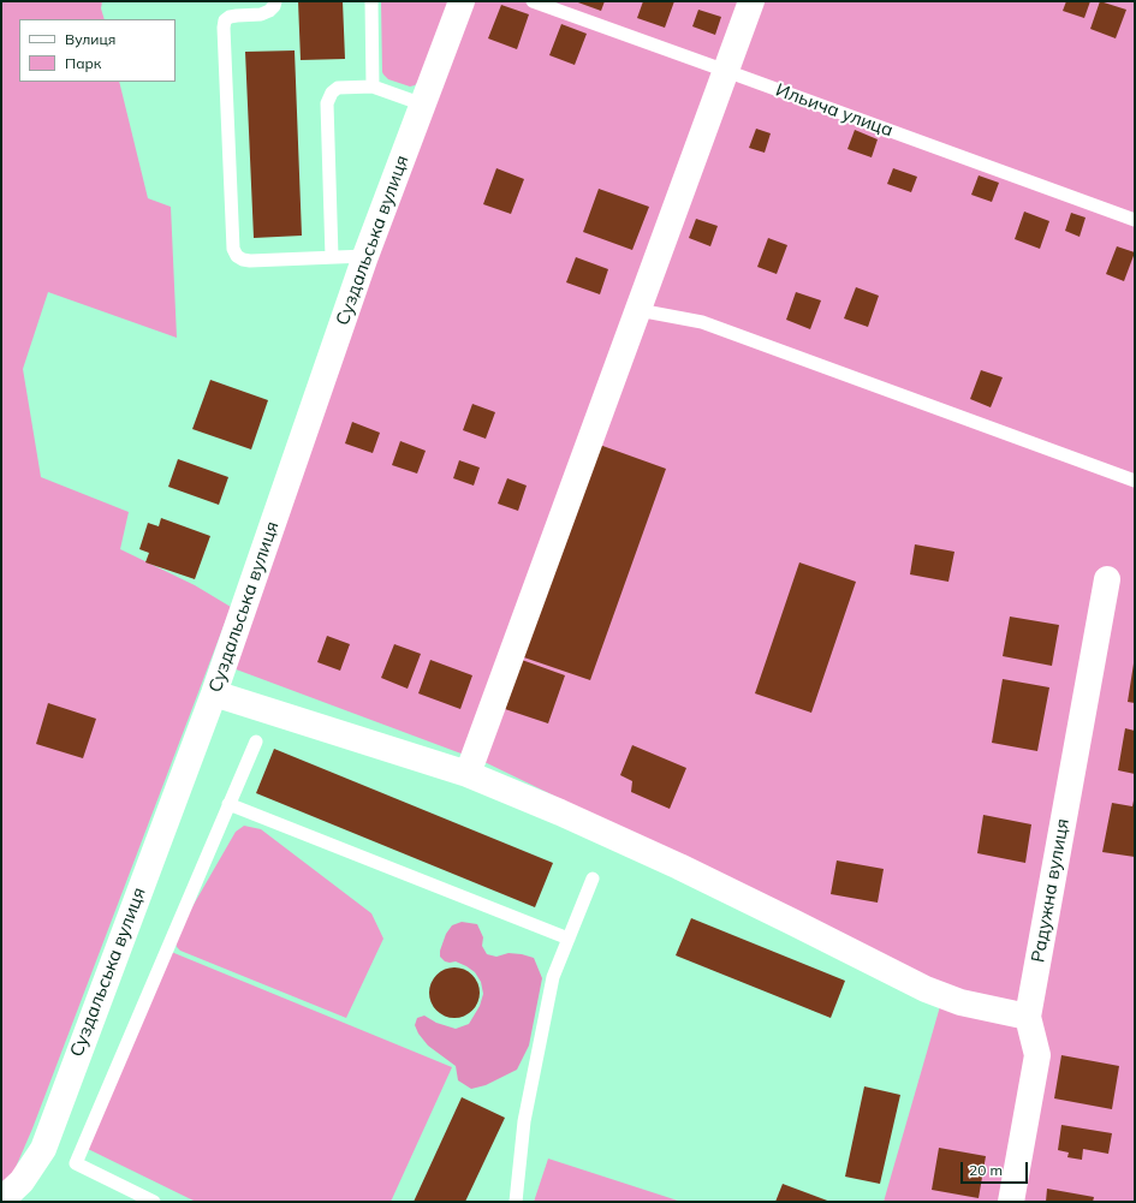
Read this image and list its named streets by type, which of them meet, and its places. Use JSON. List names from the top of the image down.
{
  "streets": {
    "street": ["Суздальська вулиця", "Радужна вулиця"],
    "lane": ["Ильича улица"]
  },
  "legend": ["Вулиця", "Парк"],
  "scale_bar": "20 m"
}
